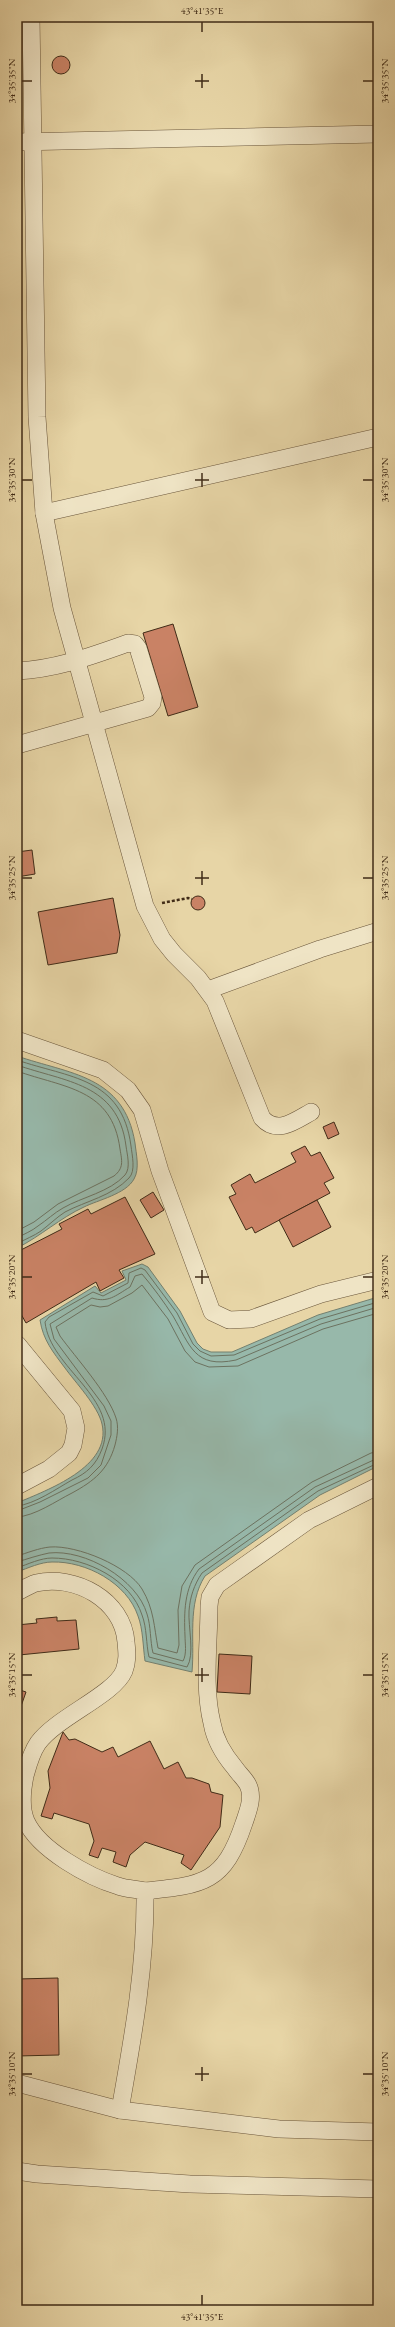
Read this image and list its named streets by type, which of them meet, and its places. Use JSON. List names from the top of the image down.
{
  "coordinates": [
    "43°41'35\"E",
    "34°35'35\"N",
    "34°35'30\"N",
    "34°35'25\"N",
    "34°35'20\"N",
    "34°35'15\"N",
    "34°35'10\"N"
  ]
}
